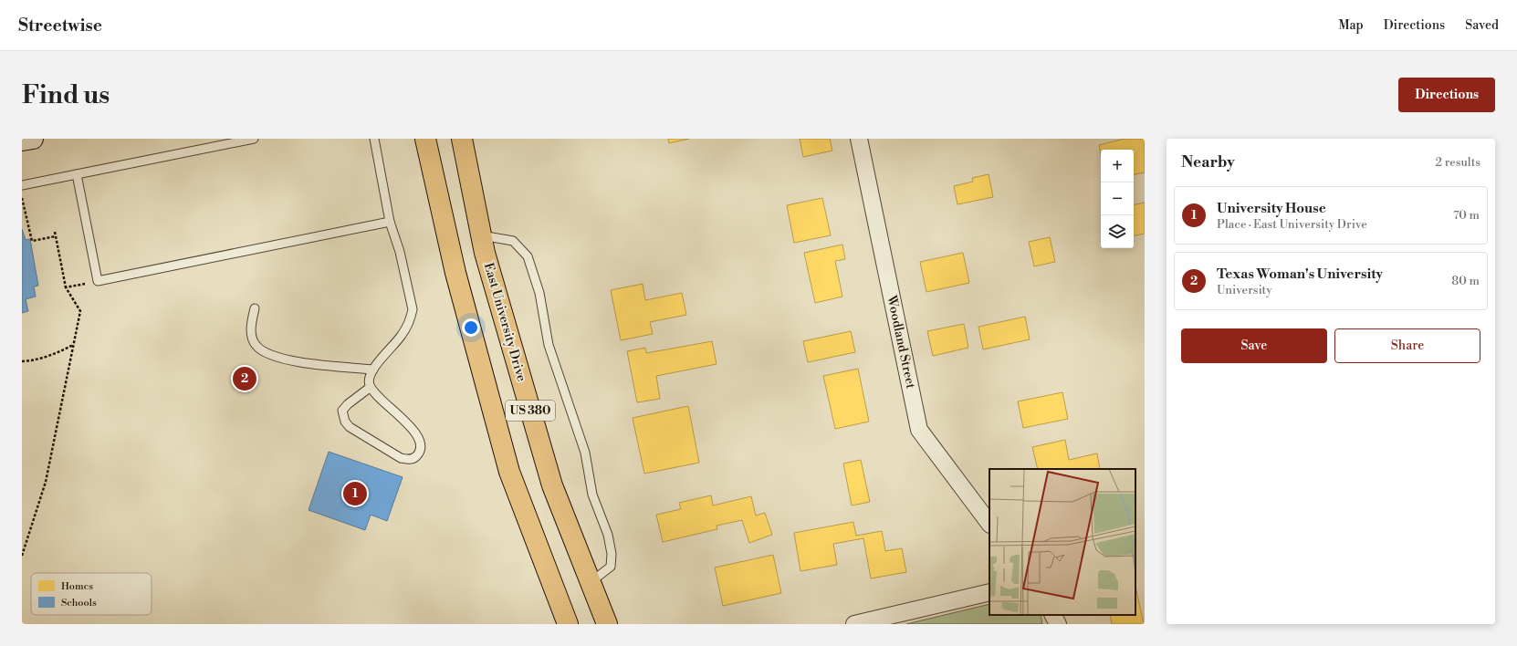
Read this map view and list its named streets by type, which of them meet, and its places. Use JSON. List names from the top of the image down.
{
  "streets": {
    "main road": ["East University Drive", "US 380"],
    "street": ["Woodland Street"]
  },
  "legend": ["Homes", "Schools"],
  "page": {
    "header": "Streetwise",
    "nav": ["Map", "Directions", "Saved"],
    "buttons": [
      "Directions",
      ["Save", "Share"]
    ],
    "title": "Find us",
    "heading": ["Nearby", "2 results"],
    "map_buttons": ["+", "−"],
    "list": [
      {
        "mark": "1",
        "name": "University House",
        "note": "Place · East University Drive",
        "value": "70 m"
      },
      {
        "mark": "2",
        "name": "Texas Woman's University",
        "note": "University",
        "value": "80 m"
      }
    ],
    "pins": ["2", "1"]
  }
}
